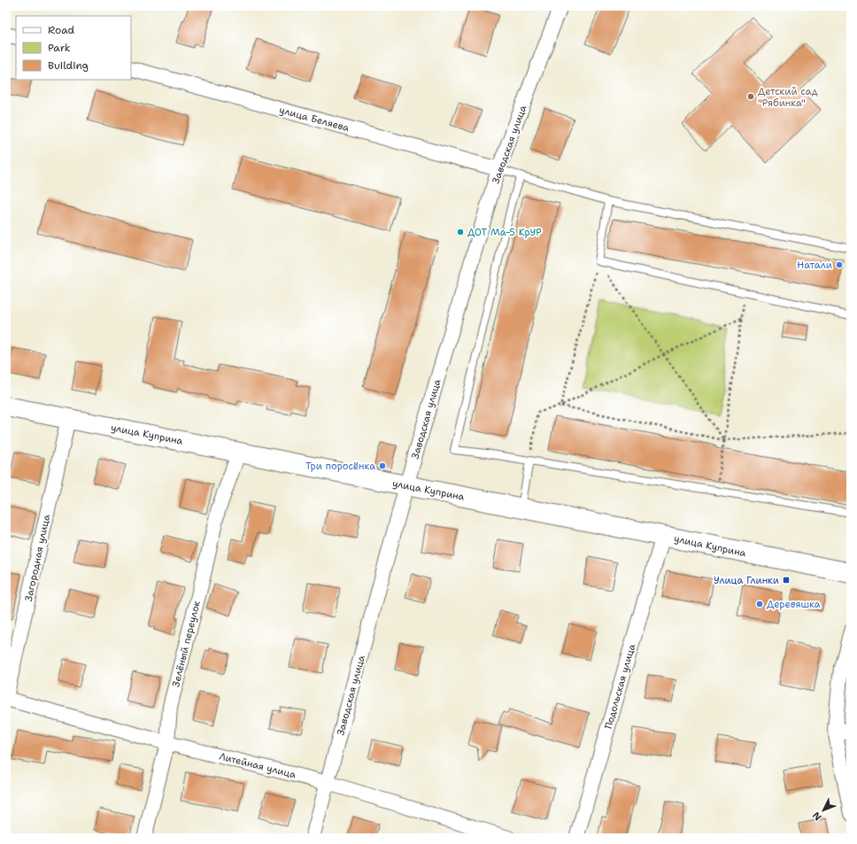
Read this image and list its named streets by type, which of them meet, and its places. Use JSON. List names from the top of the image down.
{
  "streets": {
    "street": [
      "улица Беляева",
      "Заводская улица",
      "улица Куприна",
      "Загородная улица",
      "Зелёный переулок",
      "Подольская улица",
      "Литейная улица"
    ]
  },
  "crossings": [
    ["улица Беляева", "Заводская улица"],
    ["Заводская улица", "улица Куприна"],
    ["Заводская улица", "Литейная улица"],
    ["улица Куприна", "Загородная улица"],
    ["улица Куприна", "Зелёный переулок"],
    ["улица Куприна", "Подольская улица"],
    ["Загородная улица", "Литейная улица"],
    ["Зелёный переулок", "Литейная улица"]
  ],
  "places": {
    "other": [
      "Детский сад \"Рябинка\"",
      "ДОТ Ма-5 КрУР",
      "Натали",
      "Три поросёнка",
      "Деревяшка"
    ],
    "transit": ["Улица Глинки"]
  },
  "legend": ["Road", "Park", "Building"],
  "north": "bottom left"
}
